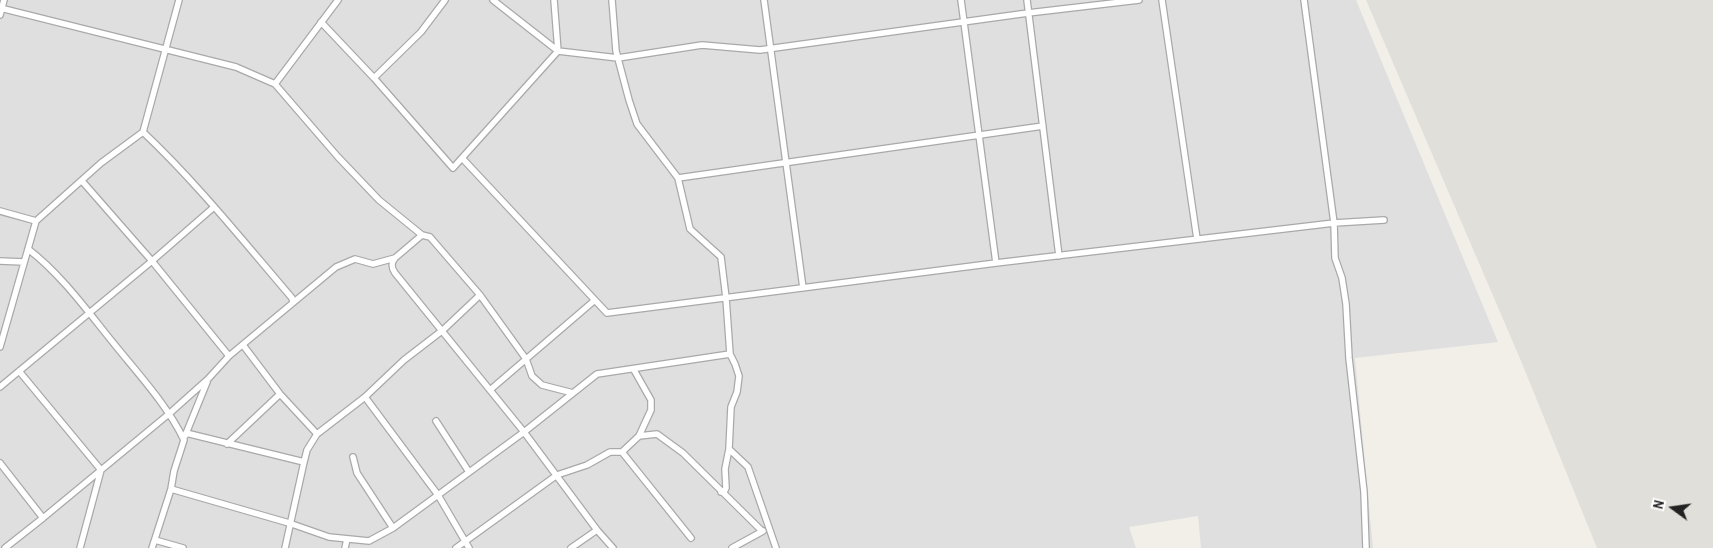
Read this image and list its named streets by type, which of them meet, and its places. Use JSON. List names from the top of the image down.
{
  "north": "left"
}
